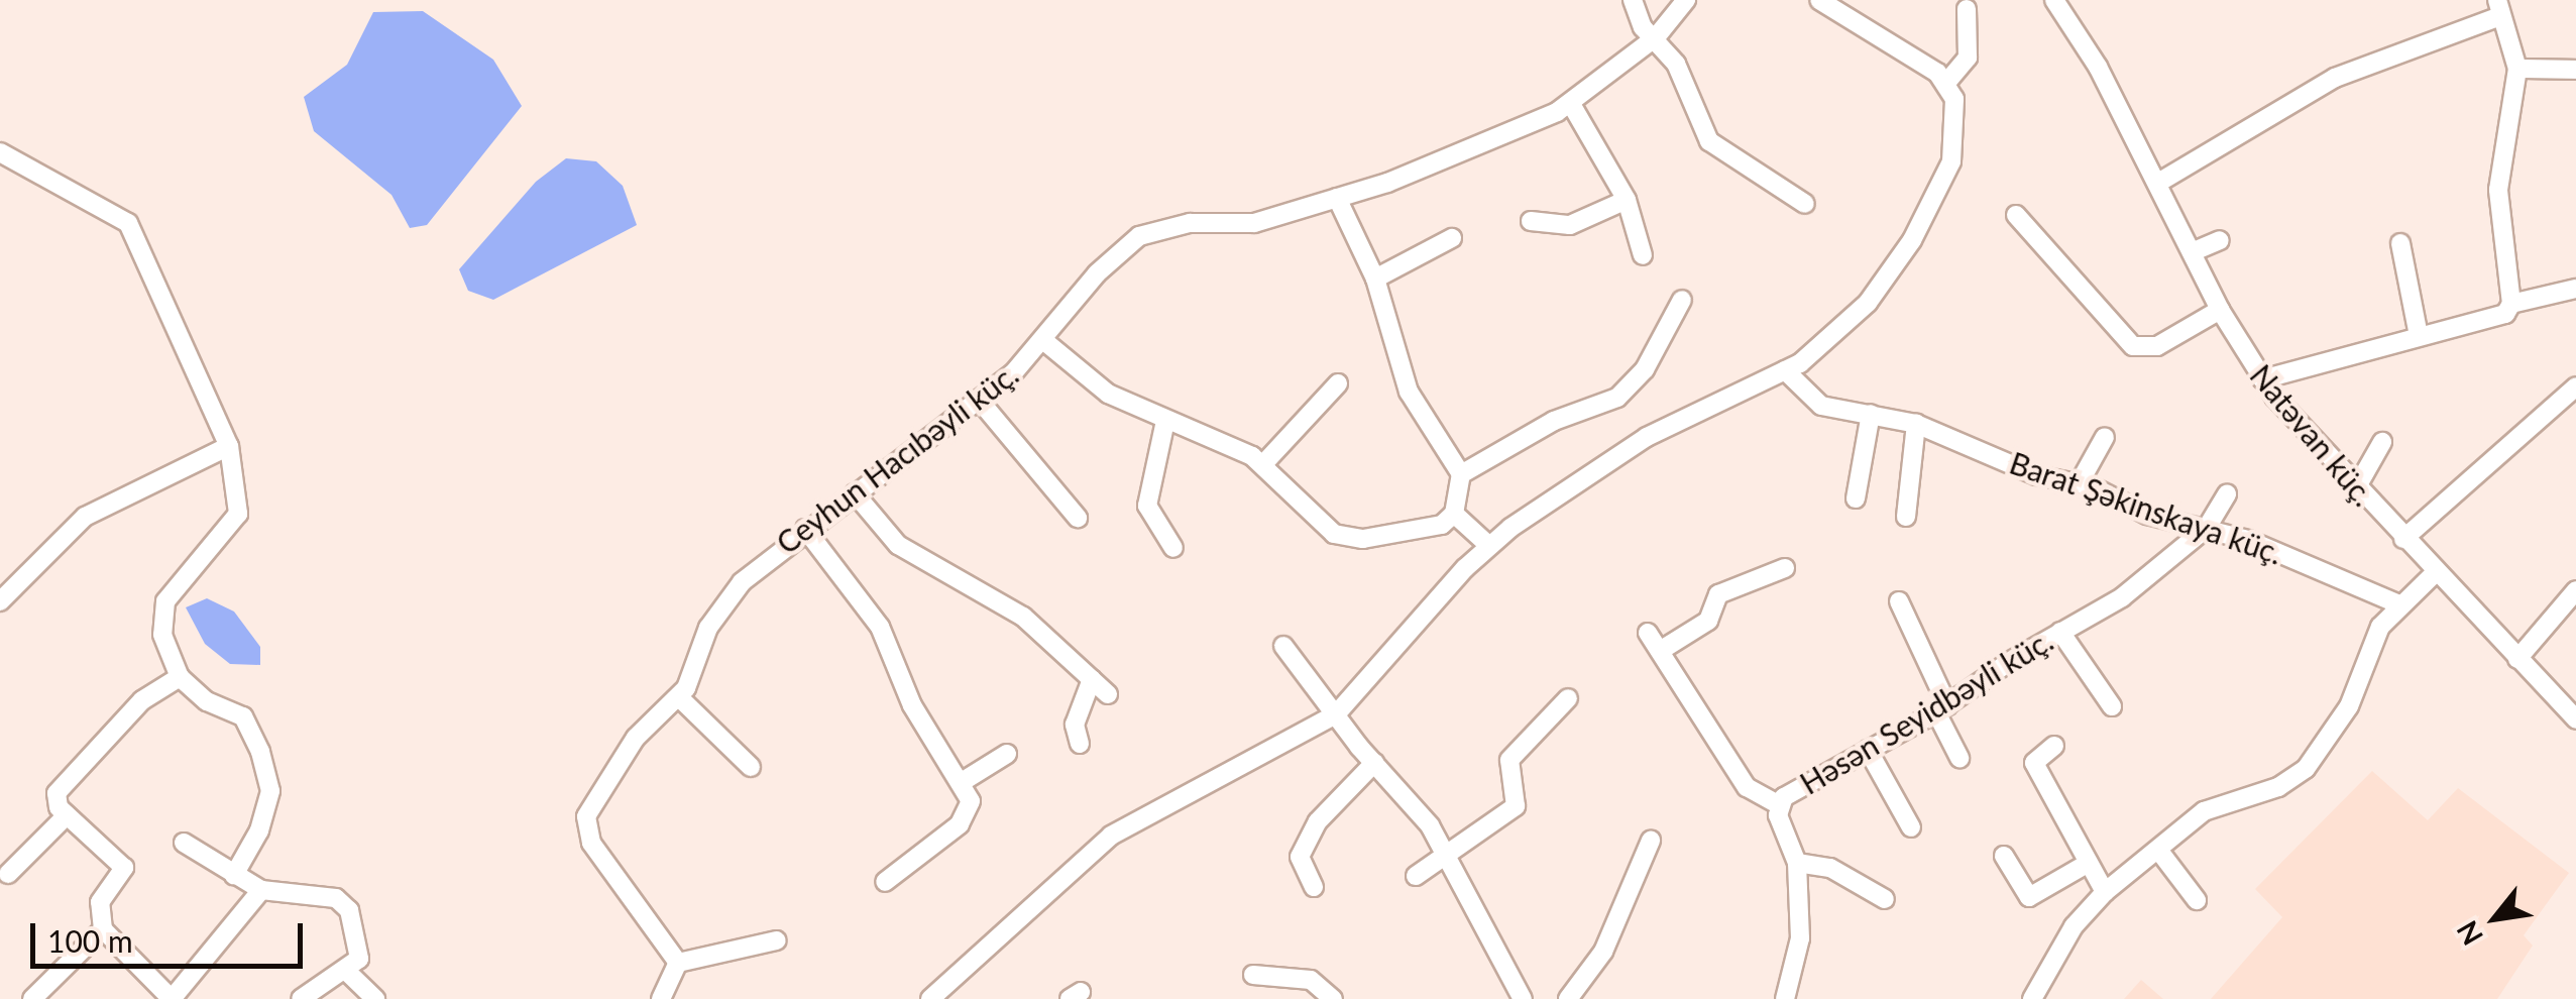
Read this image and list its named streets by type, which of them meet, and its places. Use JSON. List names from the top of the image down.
{
  "streets": {
    "street": [
      "Natəvan küç.",
      "Ceyhun Hacıbəyli küç.",
      "Barat Şəkinskaya küç.",
      "Həsən Seyidbəyli küç."
    ]
  },
  "crossings": [
    ["Barat Şəkinskaya küç.", "Həsən Seyidbəyli küç."]
  ],
  "scale_bar": "100 m",
  "north": "bottom left"
}
